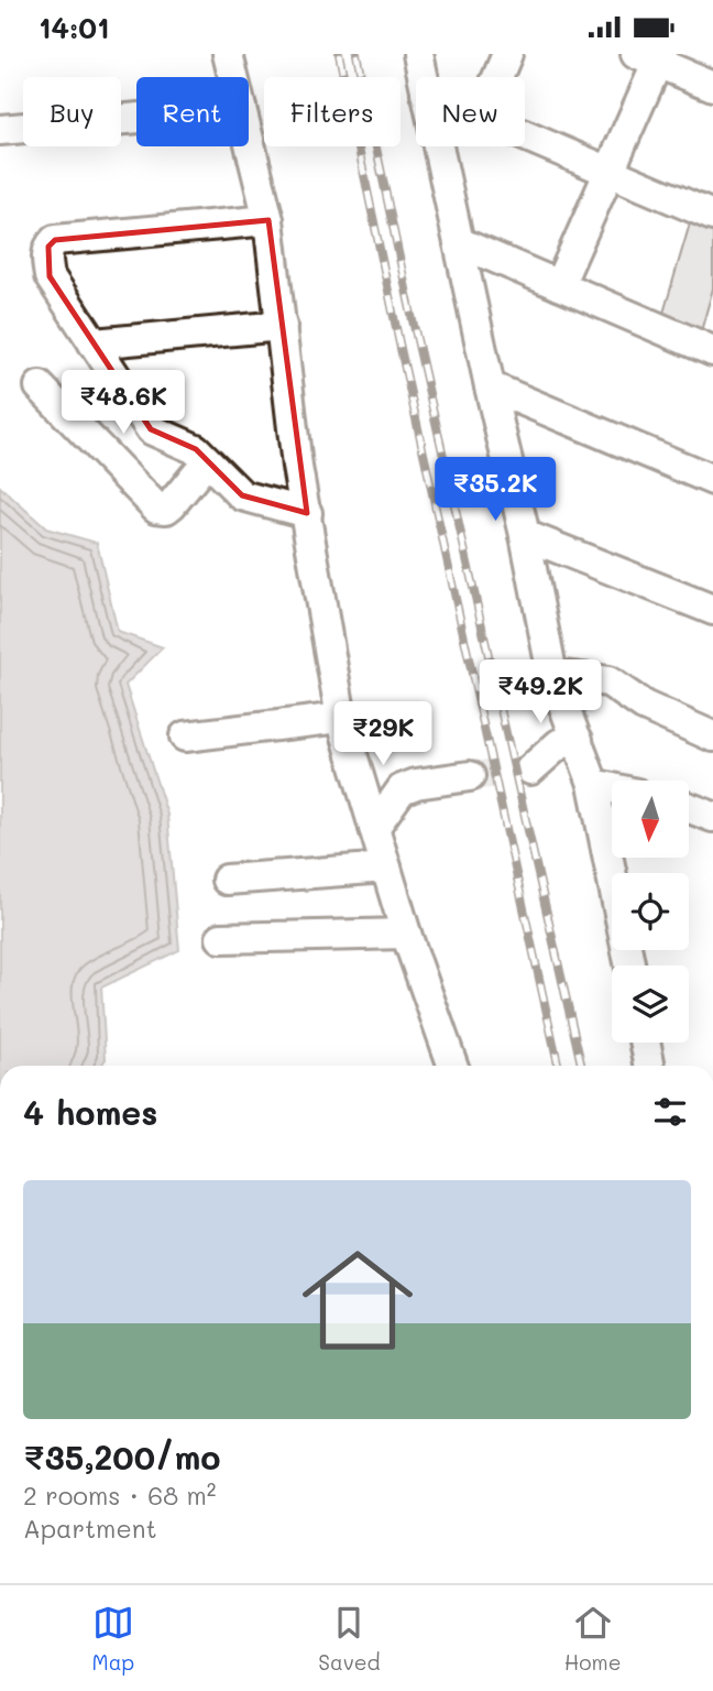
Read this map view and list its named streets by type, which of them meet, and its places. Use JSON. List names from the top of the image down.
{
  "north": "bottom",
  "page": {
    "status": "14:01",
    "chip": [
      "Buy",
      "Rent",
      "Filters",
      "New"
    ],
    "price": [
      "₹48.6K",
      "₹35.2K",
      "₹49.2K",
      "₹29K"
    ],
    "heading": "4 homes",
    "list": [
      {
        "name": "₹35,200/mo",
        "note": "2 rooms · 68 m² · Apartment"
      }
    ],
    "tabs": ["Map", "Saved", "Home"]
  }
}
